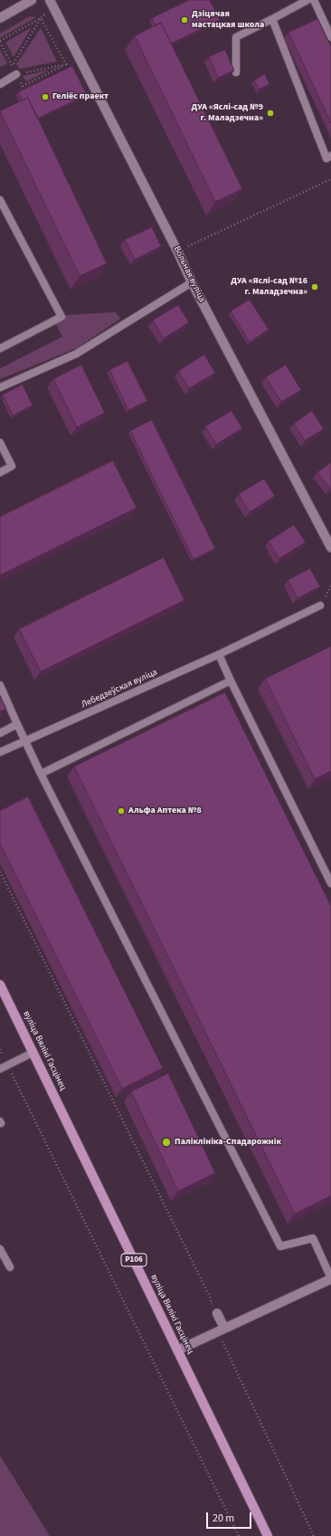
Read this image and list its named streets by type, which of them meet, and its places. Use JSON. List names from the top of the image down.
{
  "streets": {
    "main road": ["вуліца Вялікі Гасцінец", "Р106"],
    "street": ["Вольная вуліца"],
    "lane": ["Лебедзеўская вуліца"]
  },
  "places": [
    "Дзіцячая мастацкая школа",
    "Геліёс праект",
    "ДУА «Яслі-сад №9 г. Маладзечна»",
    "ДУА «Яслі-сад №16 г. Маладзечна»",
    "Альфа Аптека №8",
    "Паліклініка-Спадарожнік"
  ],
  "scale_bar": "20 m"
}
